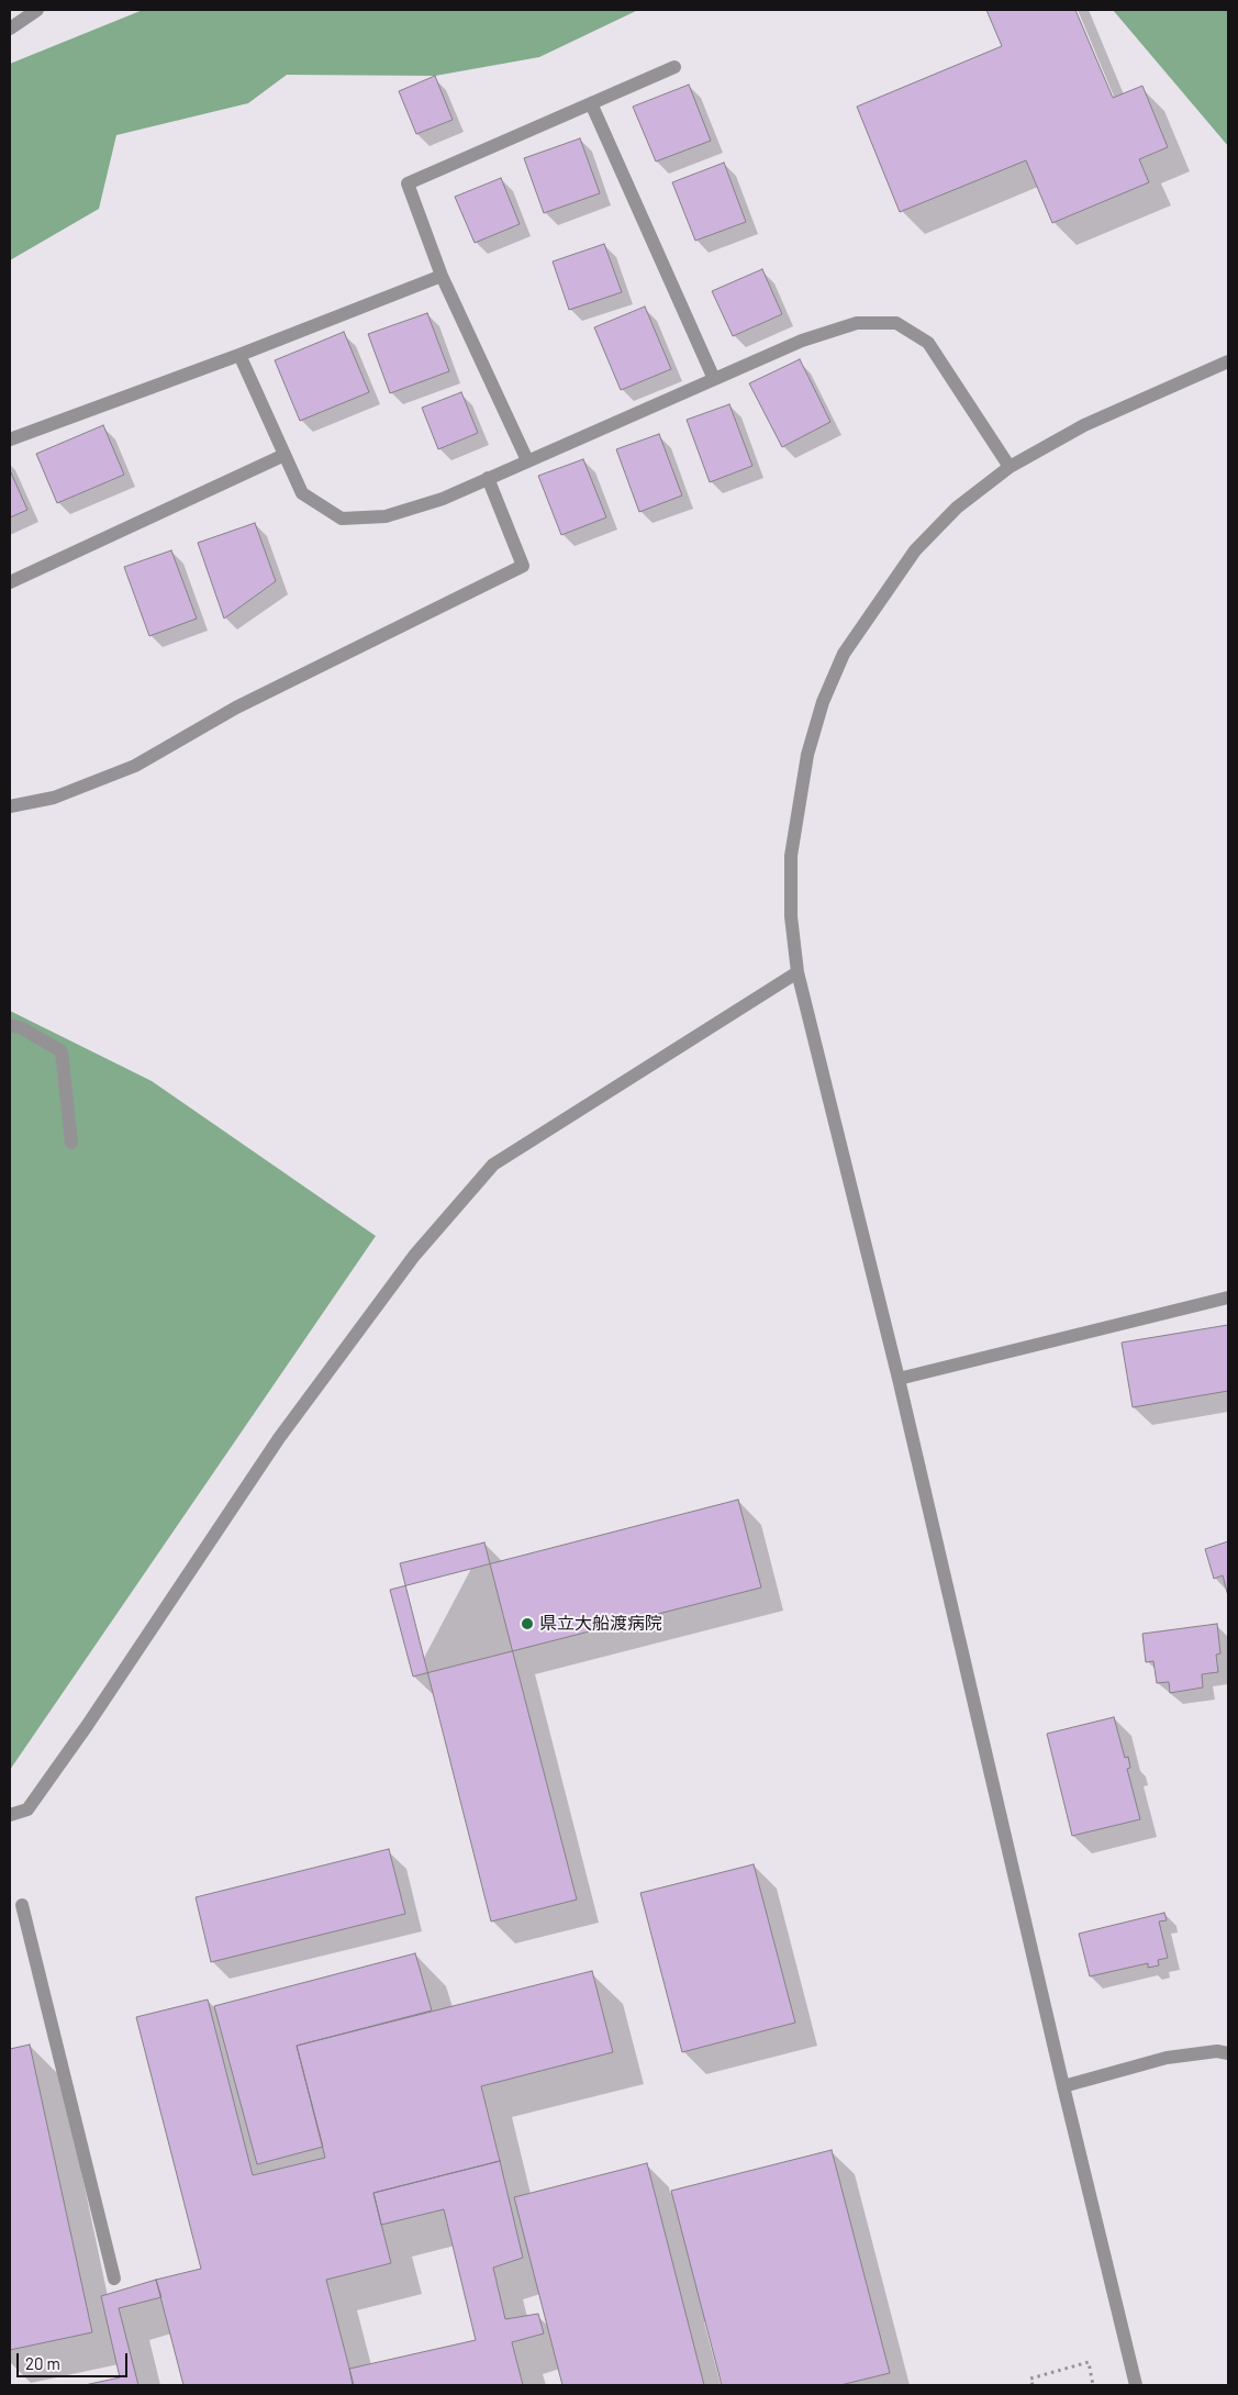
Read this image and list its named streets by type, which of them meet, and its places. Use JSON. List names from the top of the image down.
{
  "places": ["県立大船渡病院"],
  "scale_bar": "20 m"
}
